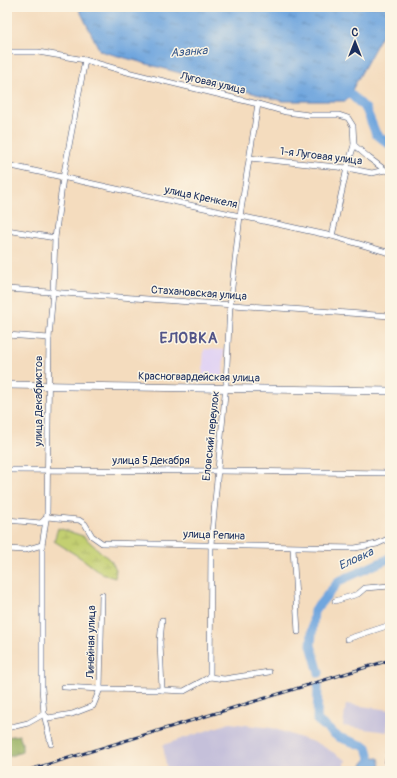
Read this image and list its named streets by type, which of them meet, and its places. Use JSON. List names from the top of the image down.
{
  "streets": {
    "main road": ["Красногвардейская улица"],
    "street": [
      "Луговая улица",
      "1-я Луговая улица",
      "улица Кренкеля",
      "Стахановская улица",
      "улица Декабристов",
      "Еловский переулок",
      "улица 5 Декабря",
      "улица Репина",
      "Линейная улица"
    ]
  },
  "crossings": [
    ["Луговая улица", "улица Декабристов"],
    ["Луговая улица", "Еловский переулок"],
    ["1-я Луговая улица", "Еловский переулок"],
    ["улица Кренкеля", "улица Декабристов"],
    ["улица Кренкеля", "Еловский переулок"],
    ["Стахановская улица", "улица Декабристов"],
    ["Стахановская улица", "Еловский переулок"],
    ["Красногвардейская улица", "улица Декабристов"],
    ["Красногвардейская улица", "Еловский переулок"],
    ["улица Декабристов", "улица 5 Декабря"],
    ["улица Декабристов", "улица Репина"],
    ["улица Декабристов", "Линейная улица"],
    ["Еловский переулок", "улица 5 Декабря"],
    ["Еловский переулок", "улица Репина"],
    ["Еловский переулок", "Линейная улица"]
  ],
  "districts": ["ЕЛОВКА"],
  "water": ["Азанка", "Еловка"],
  "north": "top"
}
